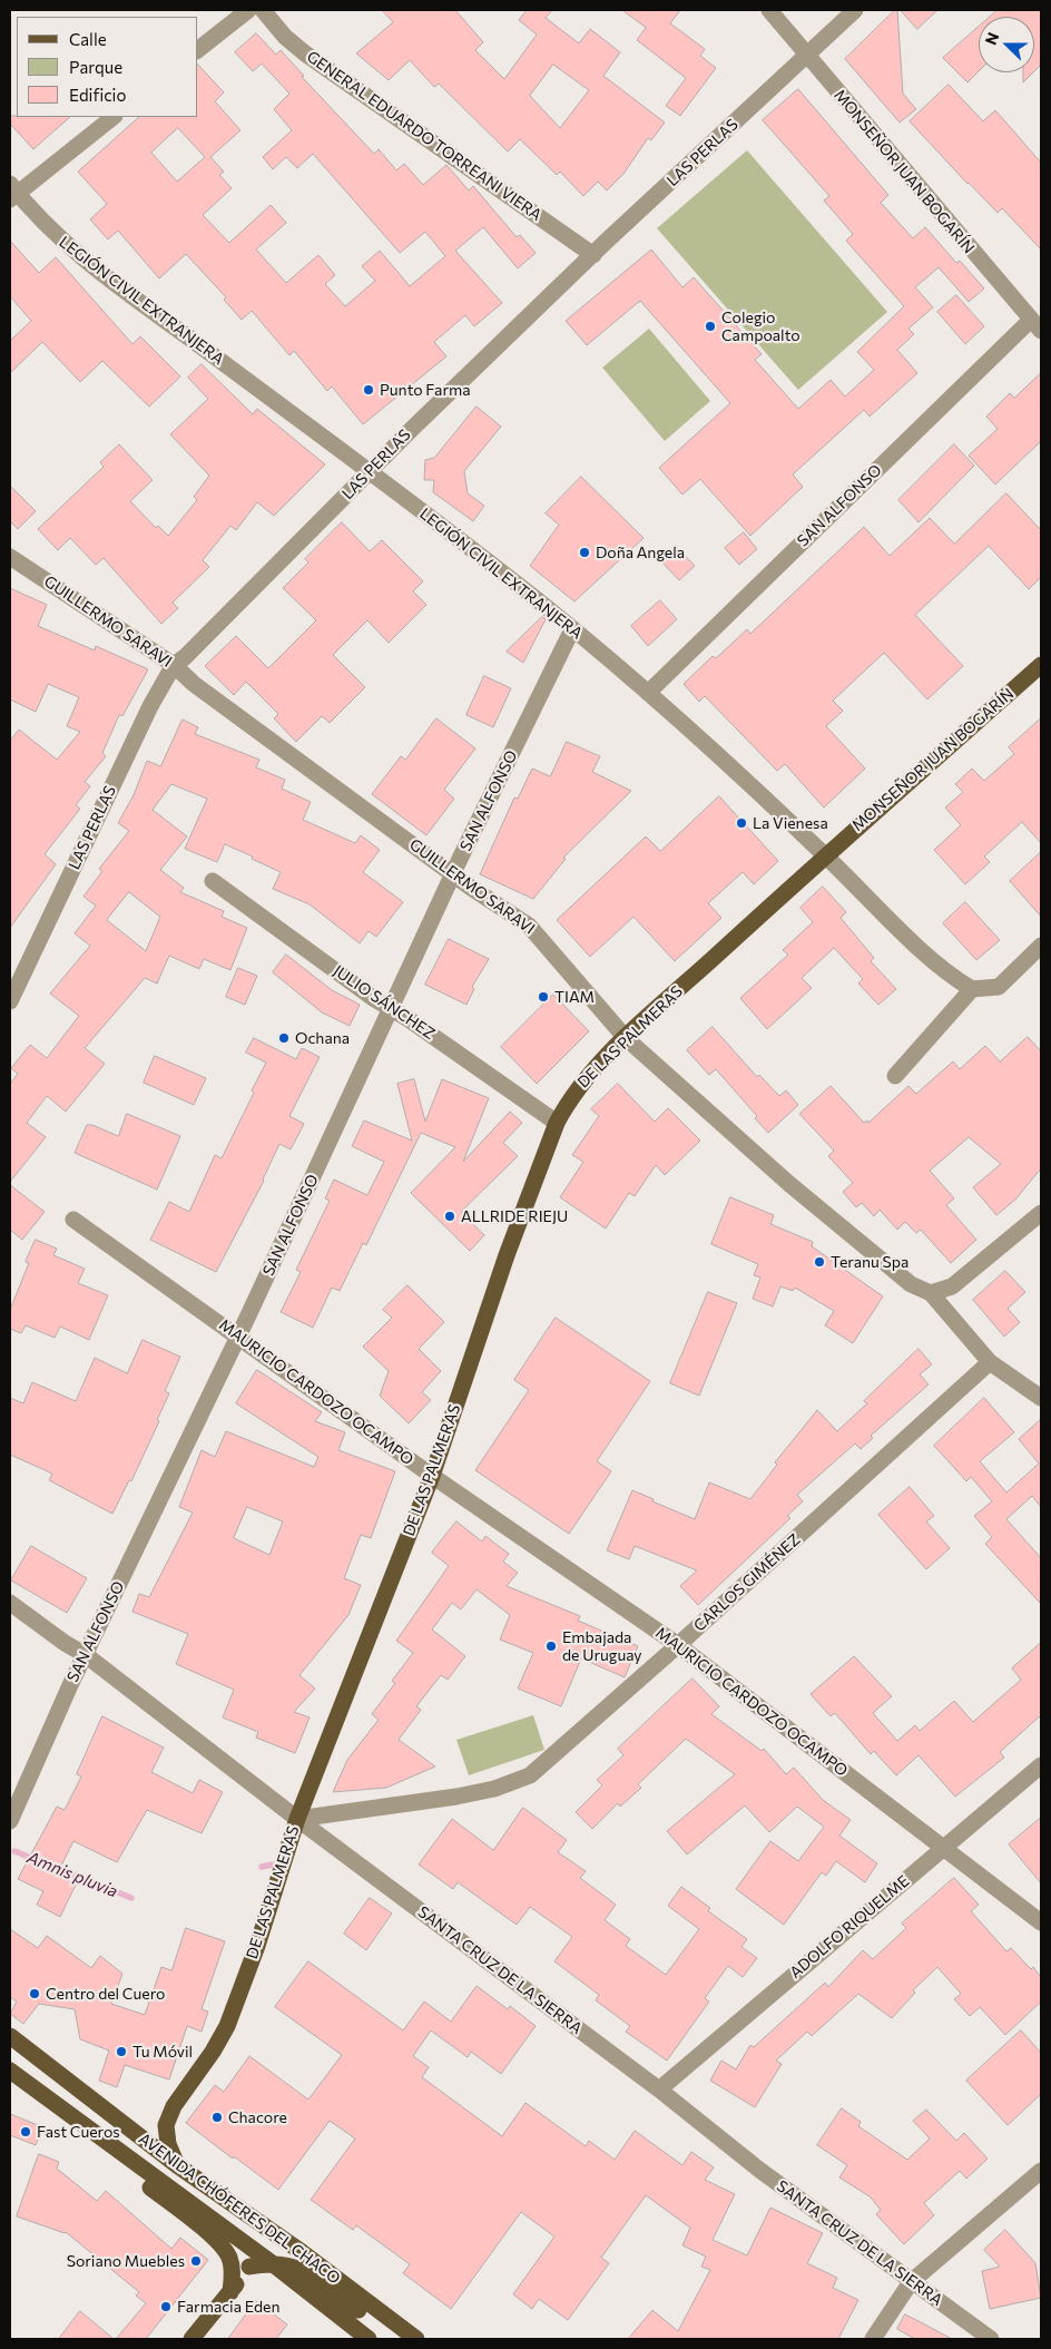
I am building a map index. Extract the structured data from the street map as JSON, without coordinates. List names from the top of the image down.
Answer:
{
  "streets": {
    "main road": ["MONSEÑOR JUAN BOGARÍN", "DE LAS PALMERAS", "AVENIDA CHÓFERES DEL CHACO"],
    "street": [
      "GENERAL EDUARDO TORREANI VIERA",
      "LAS PERLAS",
      "LEGIÓN CIVIL EXTRANJERA",
      "SAN ALFONSO",
      "GUILLERMO SARAVI",
      "JULIO SÁNCHEZ",
      "MAURICIO CARDOZO OCAMPO",
      "CARLOS GIMÉNEZ",
      "ADOLFO RIQUELME",
      "SANTA CRUZ DE LA SIERRA"
    ]
  },
  "crossings": [
    ["GENERAL EDUARDO TORREANI VIERA", "LAS PERLAS"],
    ["LAS PERLAS", "MONSEÑOR JUAN BOGARÍN"],
    ["LAS PERLAS", "LEGIÓN CIVIL EXTRANJERA"],
    ["LAS PERLAS", "GUILLERMO SARAVI"],
    ["MONSEÑOR JUAN BOGARÍN", "LEGIÓN CIVIL EXTRANJERA"],
    ["MONSEÑOR JUAN BOGARÍN", "SAN ALFONSO"],
    ["MONSEÑOR JUAN BOGARÍN", "DE LAS PALMERAS"],
    ["LEGIÓN CIVIL EXTRANJERA", "SAN ALFONSO"],
    ["LEGIÓN CIVIL EXTRANJERA", "DE LAS PALMERAS"],
    ["SAN ALFONSO", "GUILLERMO SARAVI"],
    ["SAN ALFONSO", "JULIO SÁNCHEZ"],
    ["SAN ALFONSO", "MAURICIO CARDOZO OCAMPO"],
    ["SAN ALFONSO", "SANTA CRUZ DE LA SIERRA"],
    ["GUILLERMO SARAVI", "DE LAS PALMERAS"],
    ["GUILLERMO SARAVI", "CARLOS GIMÉNEZ"],
    ["JULIO SÁNCHEZ", "DE LAS PALMERAS"],
    ["DE LAS PALMERAS", "MAURICIO CARDOZO OCAMPO"],
    ["DE LAS PALMERAS", "CARLOS GIMÉNEZ"],
    ["DE LAS PALMERAS", "SANTA CRUZ DE LA SIERRA"],
    ["DE LAS PALMERAS", "AVENIDA CHÓFERES DEL CHACO"],
    ["MAURICIO CARDOZO OCAMPO", "CARLOS GIMÉNEZ"],
    ["MAURICIO CARDOZO OCAMPO", "ADOLFO RIQUELME"],
    ["CARLOS GIMÉNEZ", "SANTA CRUZ DE LA SIERRA"],
    ["ADOLFO RIQUELME", "SANTA CRUZ DE LA SIERRA"]
  ],
  "water": ["Amnis pluvia"],
  "places": [
    "Colegio Campoalto",
    "Punto Farma",
    "Doña Angela",
    "La Vienesa",
    "TIAM",
    "Ochana",
    "ALLRIDE RIEJU",
    "Teranu Spa",
    "Embajada de Uruguay",
    "Centro del Cuero",
    "Tu Móvil",
    "Chacore",
    "Fast Cueros",
    "Soriano Muebles",
    "Farmacia Eden"
  ],
  "legend": ["Calle", "Parque", "Edificio"],
  "north": "left"
}
